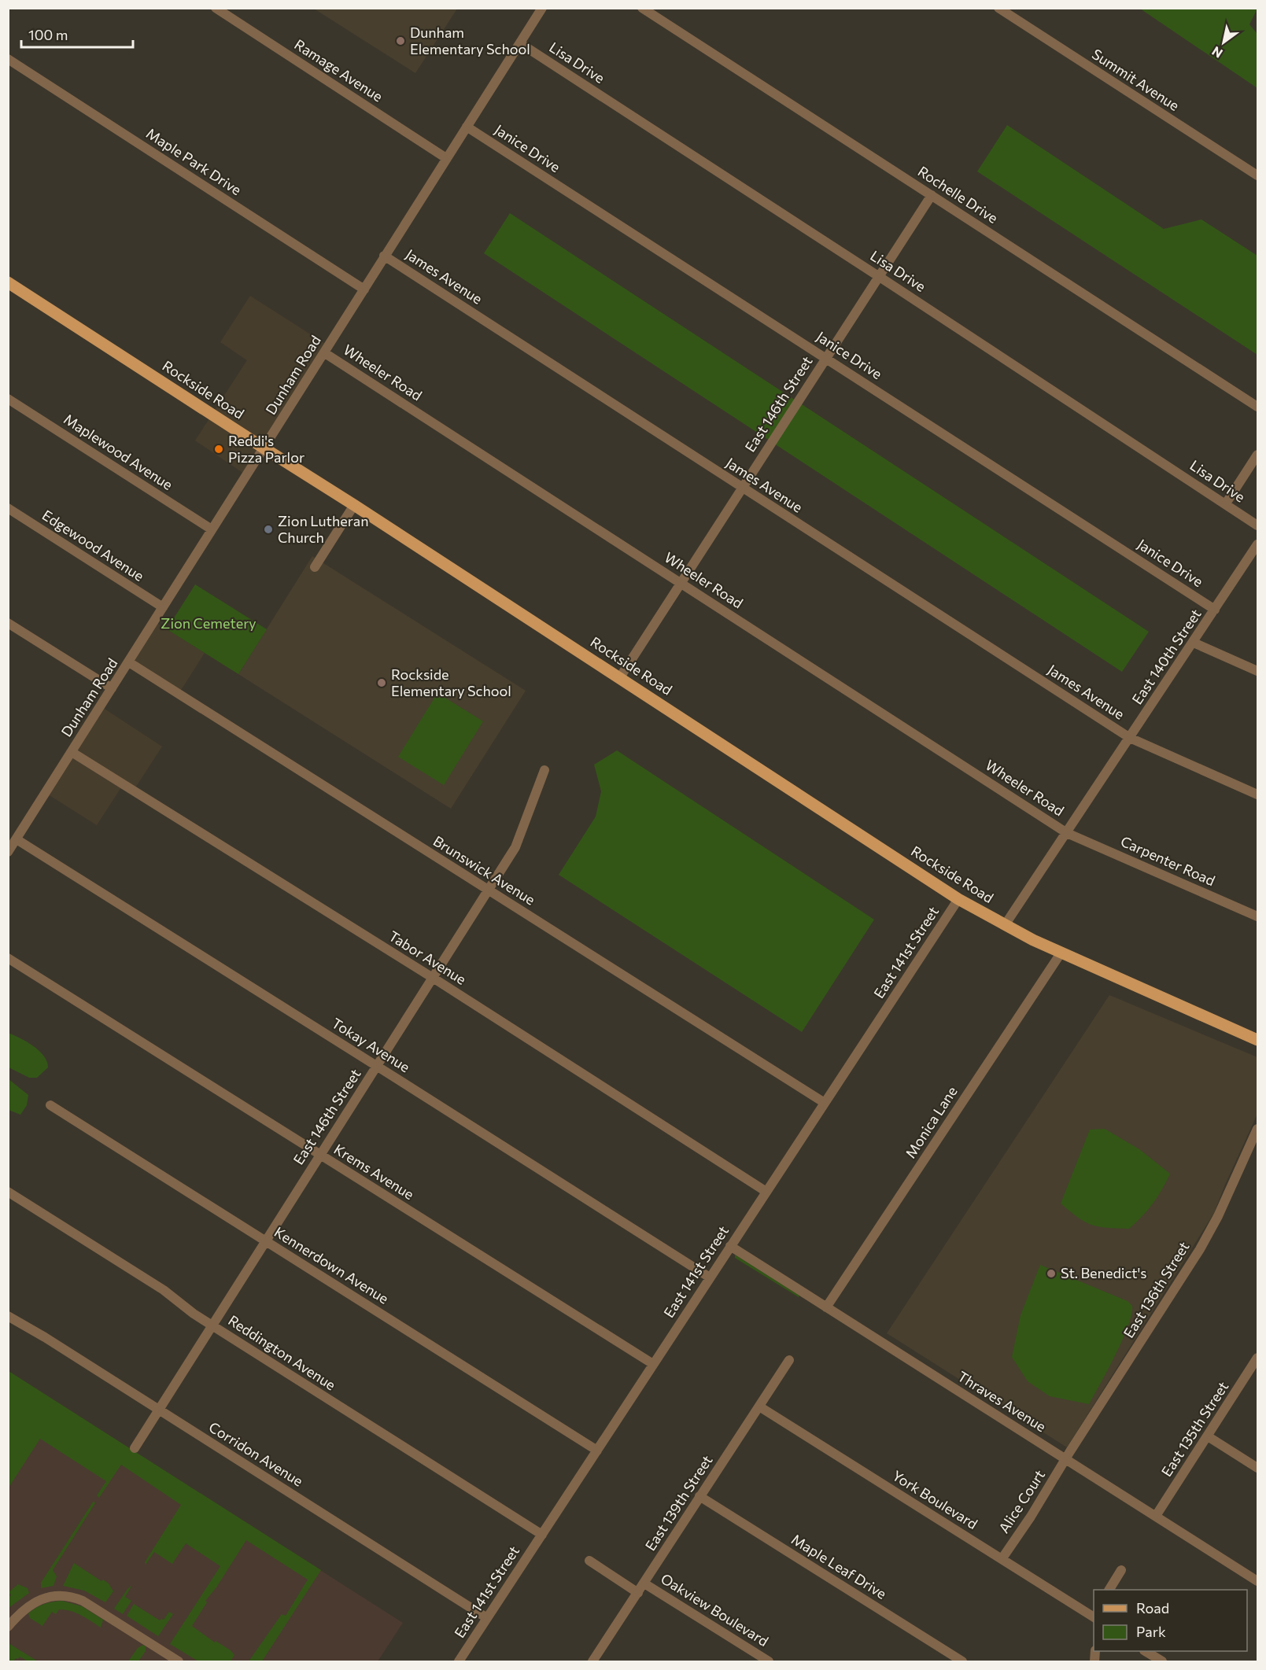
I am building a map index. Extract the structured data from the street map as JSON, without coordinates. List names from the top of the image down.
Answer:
{
  "streets": {
    "main road": ["Rockside Road"],
    "street": [
      "Lisa Drive",
      "Ramage Avenue",
      "Summit Avenue",
      "Janice Drive",
      "Maple Park Drive",
      "Rochelle Drive",
      "James Avenue",
      "Wheeler Road",
      "Dunham Road",
      "East 146th Street",
      "Maplewood Avenue",
      "Edgewood Avenue",
      "East 140th Street",
      "Carpenter Road",
      "Brunswick Avenue",
      "East 141st Street",
      "Tabor Avenue",
      "Tokay Avenue",
      "Monica Lane",
      "Krems Avenue",
      "Kennerdown Avenue",
      "East 136th Street",
      "Reddington Avenue",
      "Thraves Avenue",
      "East 135th Street",
      "Corridon Avenue",
      "York Boulevard",
      "Alice Court",
      "East 139th Street",
      "Maple Leaf Drive",
      "Oakview Boulevard"
    ]
  },
  "crossings": [
    ["Lisa Drive", "Dunham Road"],
    ["Lisa Drive", "East 146th Street"],
    ["Ramage Avenue", "Dunham Road"],
    ["Janice Drive", "Dunham Road"],
    ["Janice Drive", "East 146th Street"],
    ["Janice Drive", "East 140th Street"],
    ["Maple Park Drive", "Dunham Road"],
    ["Rochelle Drive", "East 146th Street"],
    ["James Avenue", "Dunham Road"],
    ["James Avenue", "East 146th Street"],
    ["James Avenue", "East 140th Street"],
    ["Wheeler Road", "Dunham Road"],
    ["Wheeler Road", "East 146th Street"],
    ["Wheeler Road", "East 140th Street"],
    ["Wheeler Road", "Carpenter Road"],
    ["Dunham Road", "Rockside Road"],
    ["Dunham Road", "Maplewood Avenue"],
    ["Dunham Road", "Edgewood Avenue"],
    ["Dunham Road", "Brunswick Avenue"],
    ["Dunham Road", "Tabor Avenue"],
    ["Dunham Road", "Tokay Avenue"],
    ["Rockside Road", "East 146th Street"],
    ["Rockside Road", "East 140th Street"],
    ["Rockside Road", "East 141st Street"],
    ["Rockside Road", "Monica Lane"],
    ["East 146th Street", "Brunswick Avenue"],
    ["East 146th Street", "Tabor Avenue"],
    ["East 146th Street", "Tokay Avenue"],
    ["East 146th Street", "Krems Avenue"],
    ["East 146th Street", "Kennerdown Avenue"],
    ["East 146th Street", "Reddington Avenue"],
    ["East 146th Street", "Corridon Avenue"],
    ["East 140th Street", "Carpenter Road"],
    ["Brunswick Avenue", "East 141st Street"],
    ["East 141st Street", "Tabor Avenue"],
    ["East 141st Street", "Tokay Avenue"],
    ["East 141st Street", "Krems Avenue"],
    ["East 141st Street", "Kennerdown Avenue"],
    ["East 141st Street", "Reddington Avenue"],
    ["East 141st Street", "Thraves Avenue"],
    ["East 141st Street", "Corridon Avenue"],
    ["Monica Lane", "Thraves Avenue"],
    ["East 136th Street", "Thraves Avenue"],
    ["East 136th Street", "Alice Court"],
    ["Thraves Avenue", "East 135th Street"],
    ["Thraves Avenue", "Alice Court"],
    ["York Boulevard", "Alice Court"],
    ["York Boulevard", "East 139th Street"],
    ["East 139th Street", "Maple Leaf Drive"],
    ["East 139th Street", "Oakview Boulevard"]
  ],
  "parks": ["Zion Cemetery"],
  "places": [
    "Dunham Elementary School",
    "Reddi's Pizza Parlor",
    "Zion Lutheran Church",
    "Rockside Elementary School",
    "St. Benedict's"
  ],
  "legend": ["Road", "Park"],
  "scale_bar": "100 m",
  "north": "bottom left"
}
